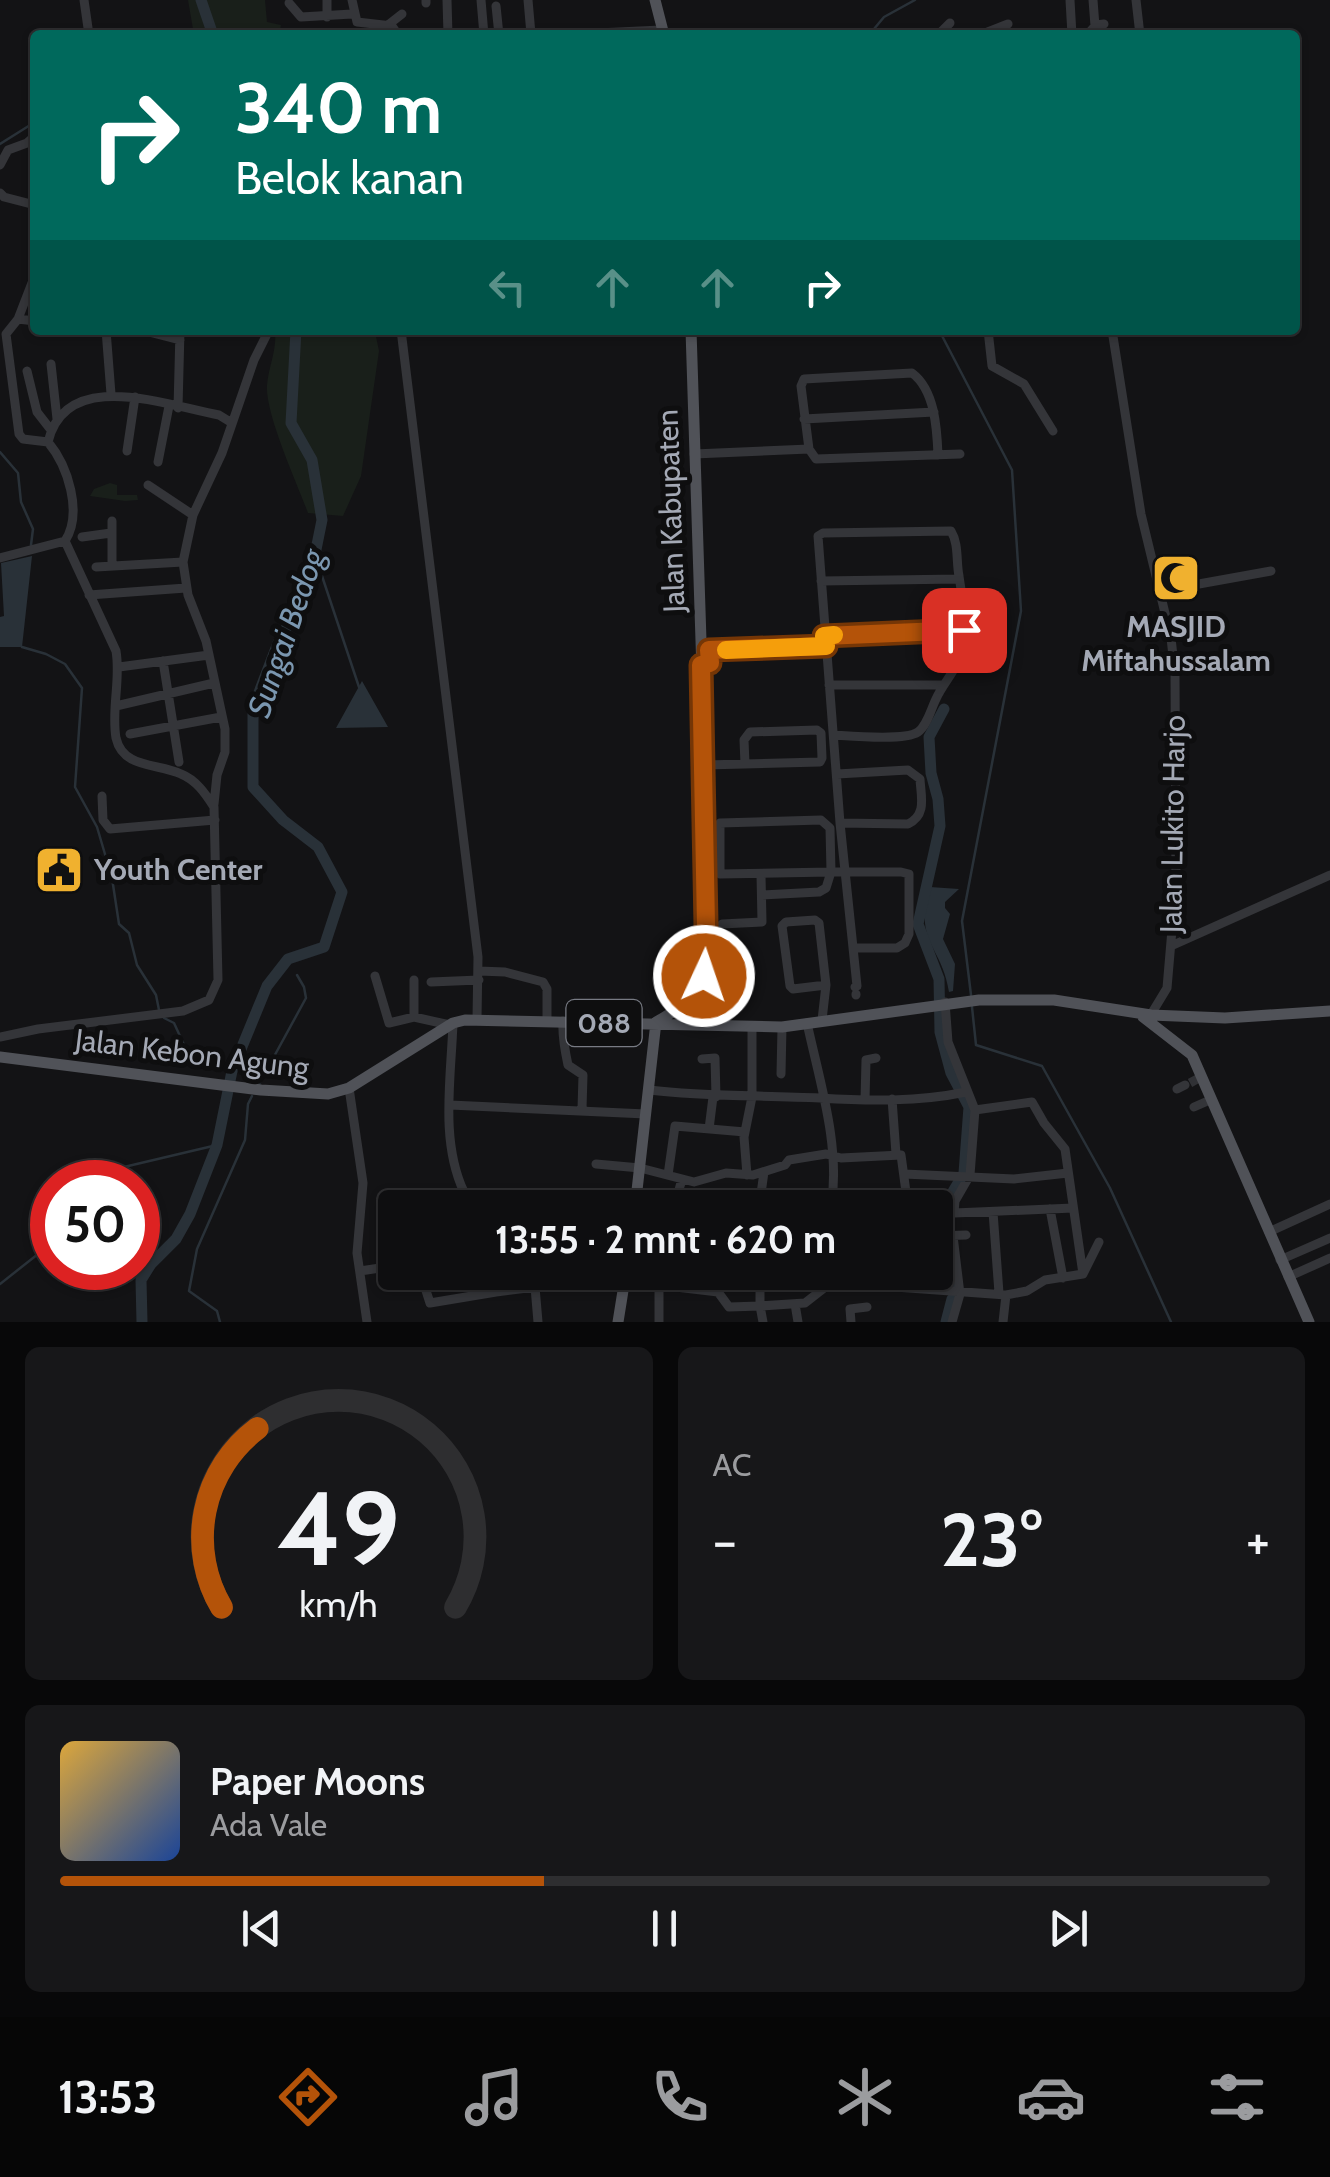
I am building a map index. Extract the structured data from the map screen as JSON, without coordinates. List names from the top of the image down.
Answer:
{
  "streets": {
    "main road": ["Jalan Kabupaten", "088", "Jalan Kebon Agung"],
    "street": ["Jalan Lukito Harjo"]
  },
  "crossings": [
    ["Jalan Kabupaten", "Jalan Kebon Agung"],
    ["Jalan Lukito Harjo", "Jalan Kebon Agung"]
  ],
  "water": ["Sungai Bedog"],
  "places": {
    "mosque": ["MASJID Miftahussalam"],
    "public building": ["Youth Center"]
  },
  "page": {
    "turn": ["340 m", "Belok kanan"],
    "limit": "50",
    "trip": "13:55 · 2 mnt · 620 m",
    "tile": "AC",
    "heat": ["−", "23°", "+"],
    "song": ["Paper Moons", "Ada Vale"],
    "tabs": "13:53",
    "gauge": ["49", "km/h"]
  }
}
